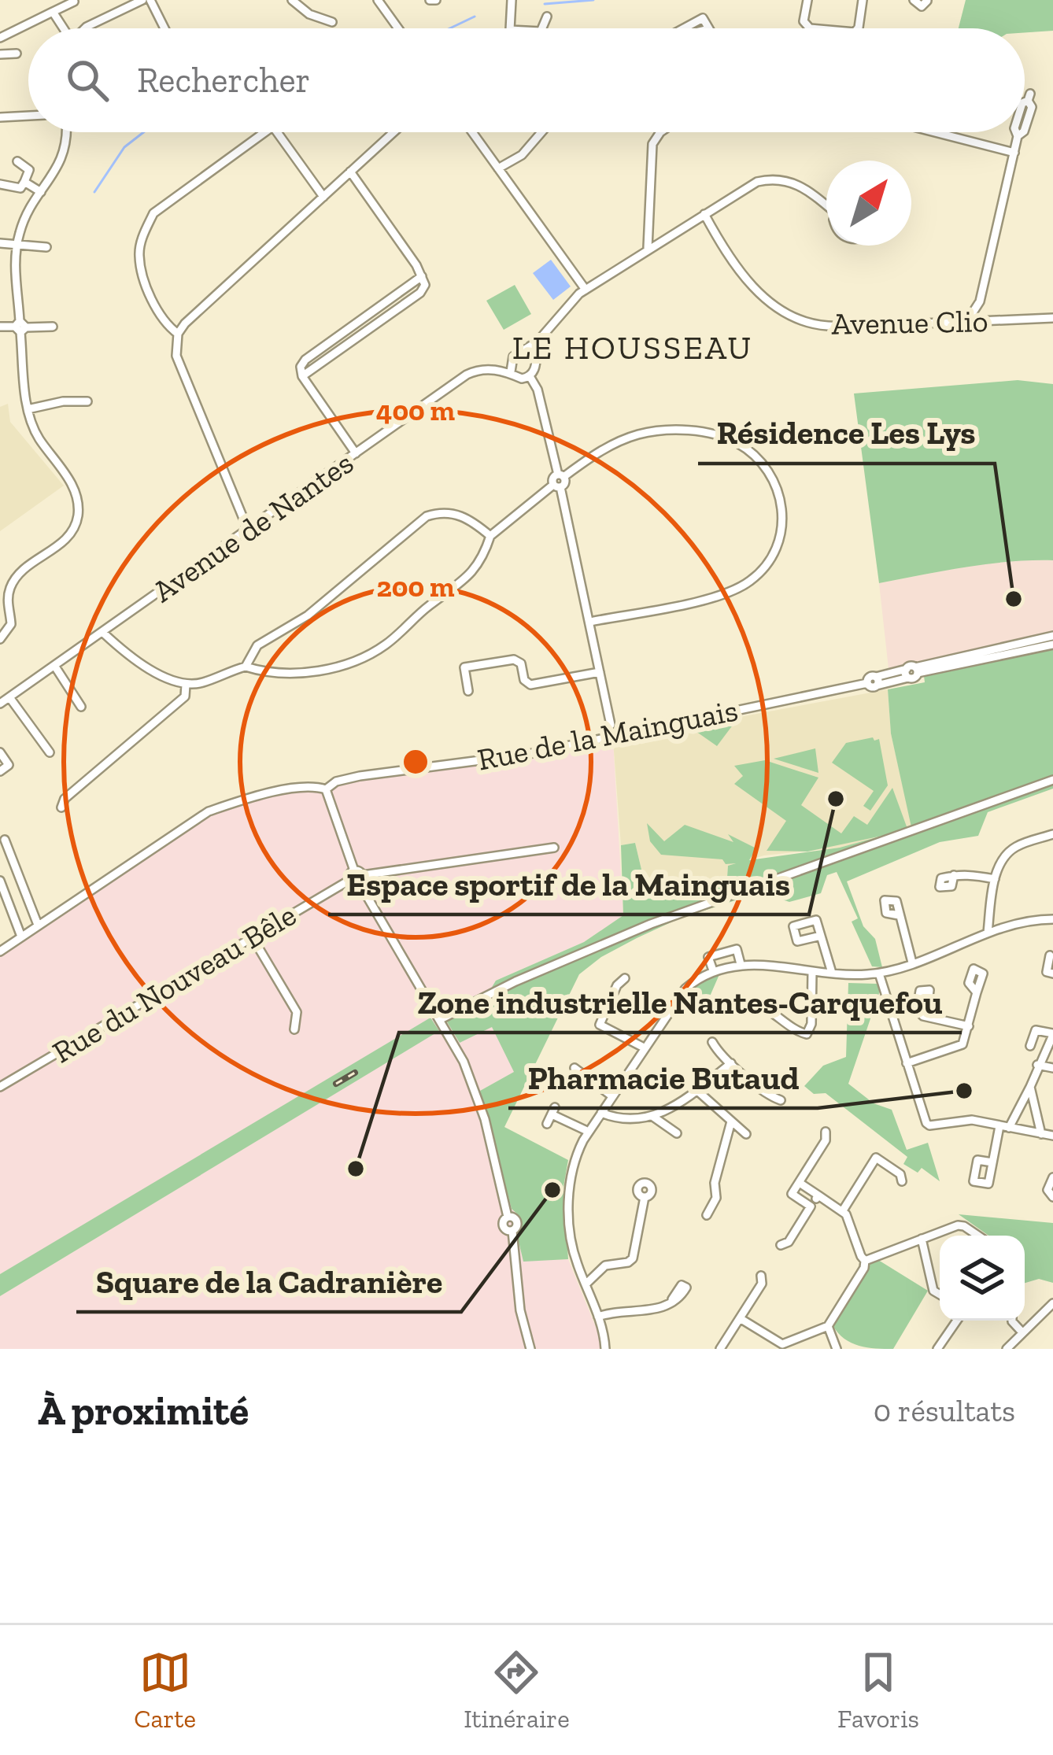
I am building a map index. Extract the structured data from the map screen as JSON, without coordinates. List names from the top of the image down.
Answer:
{
  "streets": {
    "street": [
      "Avenue Clio",
      "Avenue de Nantes",
      "Rue de la Mainguais",
      "Rue du Nouveau Bêle"
    ]
  },
  "districts": ["LE HOUSSEAU"],
  "places": [
    "Résidence Les Lys",
    "Espace sportif de la Mainguais",
    "Pharmacie Butaud",
    "Zone industrielle Nantes-Carquefou",
    "Square de la Cadranière"
  ],
  "north": "top right",
  "page": {
    "search": "Rechercher",
    "heading": ["À proximité", "0 résultats"],
    "nav": ["Carte", "Itinéraire", "Favoris"]
  },
  "rings": ["400 m", "200 m"]
}
